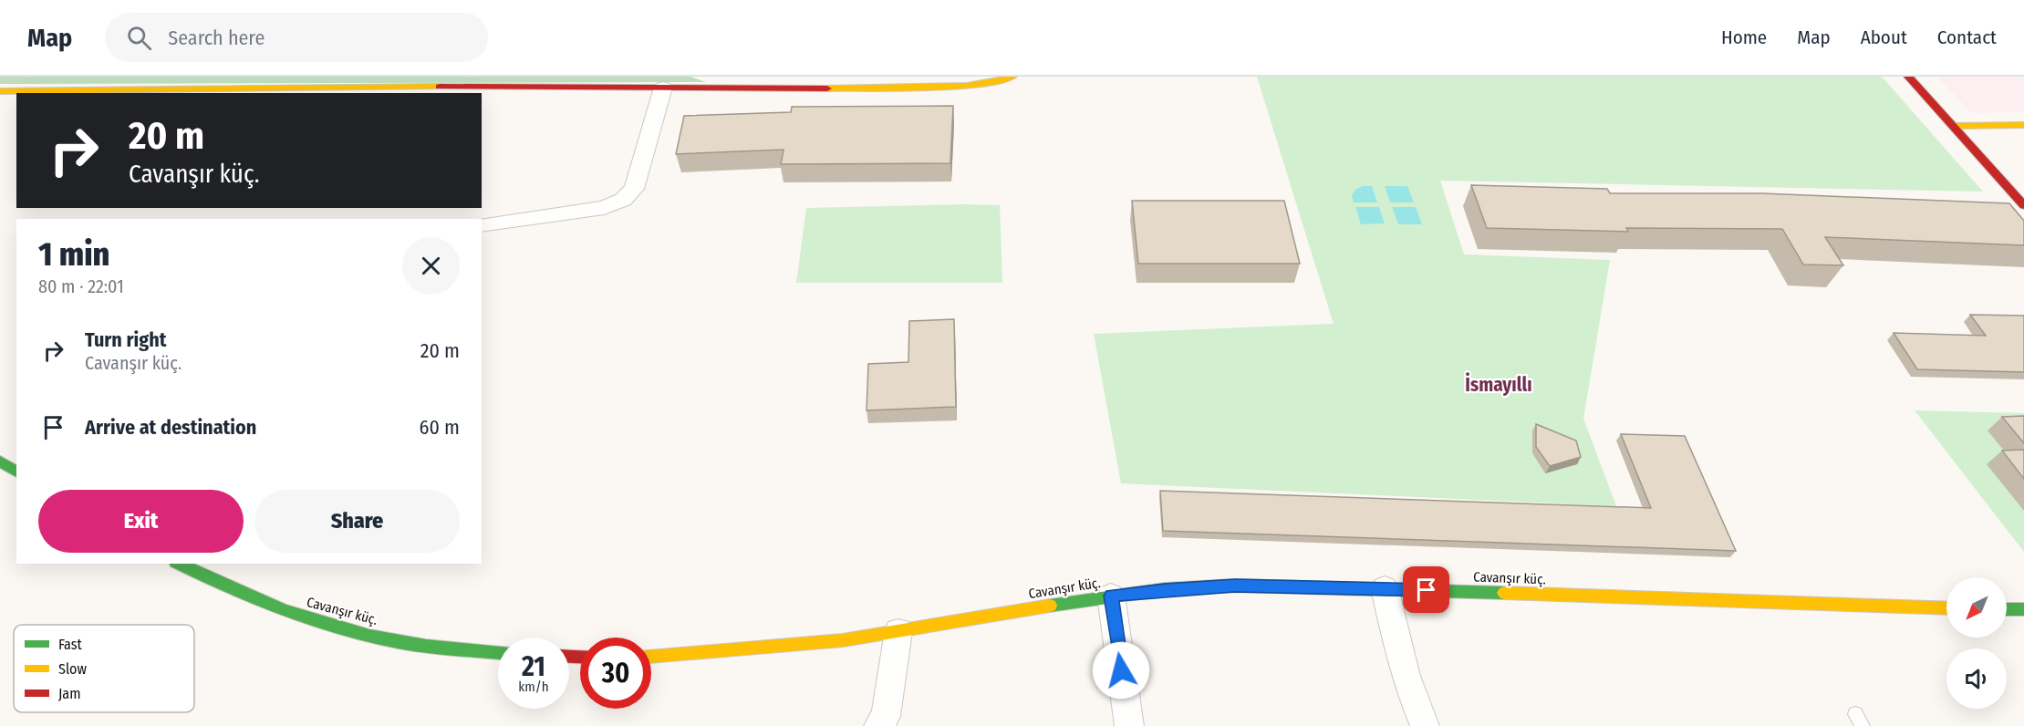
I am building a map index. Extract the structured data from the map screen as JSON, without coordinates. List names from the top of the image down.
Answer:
{
  "streets": {
    "main road": ["Cavanşır küç."]
  },
  "districts": ["İsmayıllı"],
  "legend": ["Fast", "Slow", "Jam"],
  "north": "bottom left",
  "page": {
    "header": "Map",
    "search": "Search here",
    "nav": [
      "Home",
      "Map",
      "About",
      "Contact"
    ],
    "turn": ["20 m", "Cavanşır küç."],
    "heading": ["1 min", "80 m · 22:01"],
    "list": [
      {
        "name": "Turn right",
        "note": "Cavanşır küç.",
        "value": "20 m"
      },
      {
        "name": "Arrive at destination",
        "value": "60 m"
      }
    ],
    "buttons": ["Exit", "Share"],
    "speed": "21 km/h",
    "limit": "30"
  }
}
